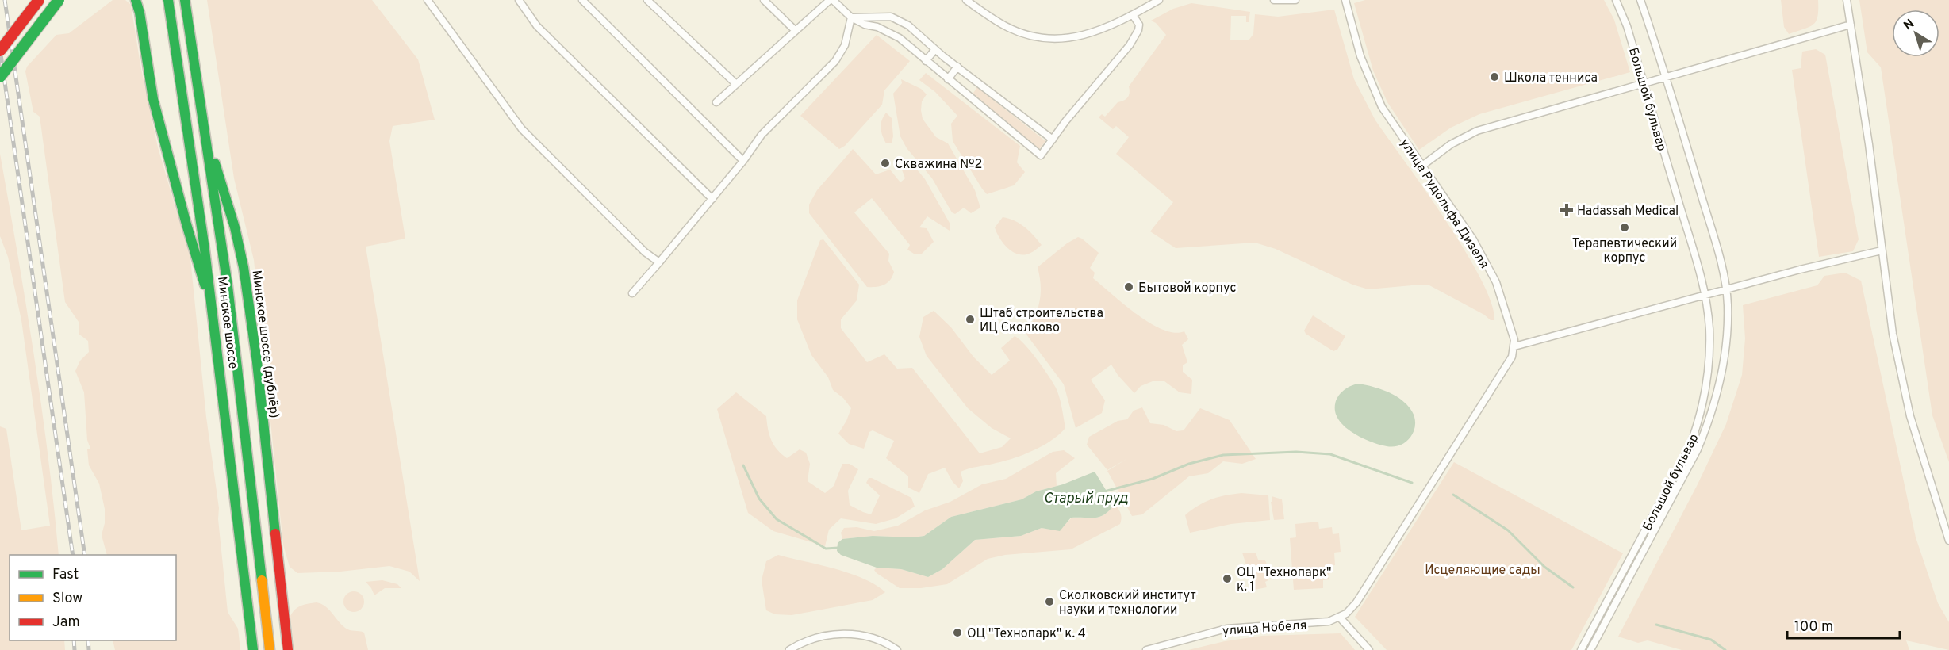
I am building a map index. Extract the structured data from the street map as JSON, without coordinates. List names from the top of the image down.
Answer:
{
  "streets": {
    "main road": ["Минское шоссе", "Минское шоссе (дублёр)"],
    "street": ["Большой бульвар", "улица Рудольфа Дизеля", "улица Нобеля"]
  },
  "crossings": [
    ["Минское шоссе", "Минское шоссе (дублёр)"]
  ],
  "water": ["Старый пруд"],
  "parks": ["Исцеляющие сады"],
  "places": {
    "other": [
      "Школа тенниса",
      "Скважина №2",
      "Терапевтический корпус",
      "Бытовой корпус",
      "Штаб строительства ИЦ Сколково",
      "ОЦ \"Технопарк\" к. 1",
      "Сколковский институт науки и технологии",
      "ОЦ \"Технопарк\" к. 4"
    ],
    "health": ["Hadassah Medical"]
  },
  "legend": ["Fast", "Slow", "Jam"],
  "scale_bar": "100 m",
  "north": "top left"
}
